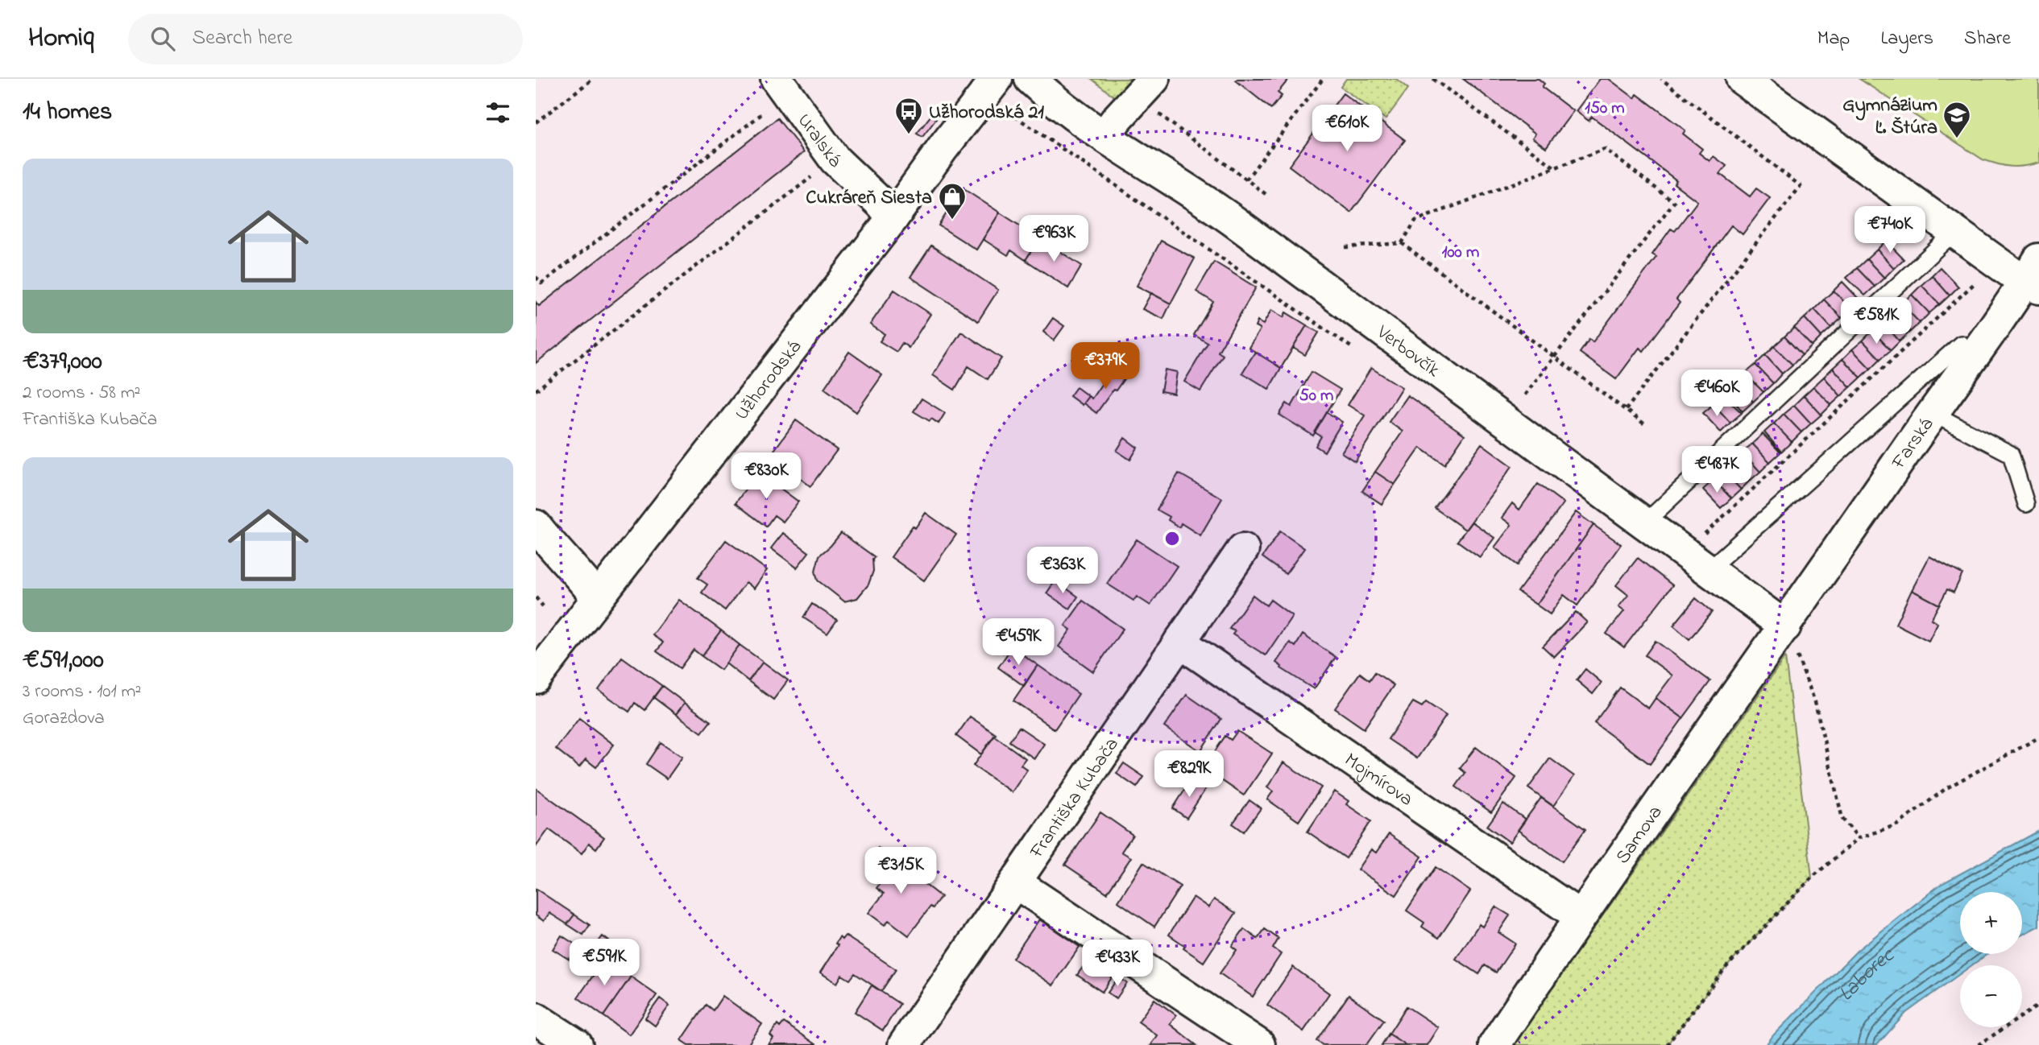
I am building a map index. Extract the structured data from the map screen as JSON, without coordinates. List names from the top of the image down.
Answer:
{
  "streets": {
    "street": [
      "Uralská",
      "Verbovčík",
      "Užhorodská",
      "Farská",
      "Mojmírova",
      "Františka Kubača",
      "Samova"
    ]
  },
  "crossings": [
    ["Uralská", "Užhorodská"],
    ["Verbovčík", "Farská"],
    ["Verbovčík", "Samova"],
    ["Farská", "Samova"],
    ["Mojmírova", "Františka Kubača"],
    ["Mojmírova", "Samova"]
  ],
  "water": ["Laborec"],
  "places": {
    "bus stop": ["Užhorodská 21"],
    "school or university": ["Gymnázium Ľ. Štúra"],
    "shop": ["Cukráreň Siesta"]
  },
  "page": {
    "header": "Homiq",
    "search": "Search here",
    "nav": ["Map", "Layers", "Share"],
    "heading": "14 homes",
    "price": [
      "€610K",
      "€740K",
      "€963K",
      "€581K",
      "€379K",
      "€460K",
      "€487K",
      "€830K",
      "€363K",
      "€459K",
      "€829K",
      "€315K",
      "€591K",
      "€433K"
    ],
    "list": [
      {
        "name": "€379,000",
        "note": "2 rooms · 58 m² · Františka Kubača"
      },
      {
        "name": "€591,000",
        "note": "3 rooms · 101 m² · Gorazdova"
      }
    ],
    "map_buttons": ["+", "−"]
  },
  "rings": ["150 m", "100 m", "50 m"]
}
